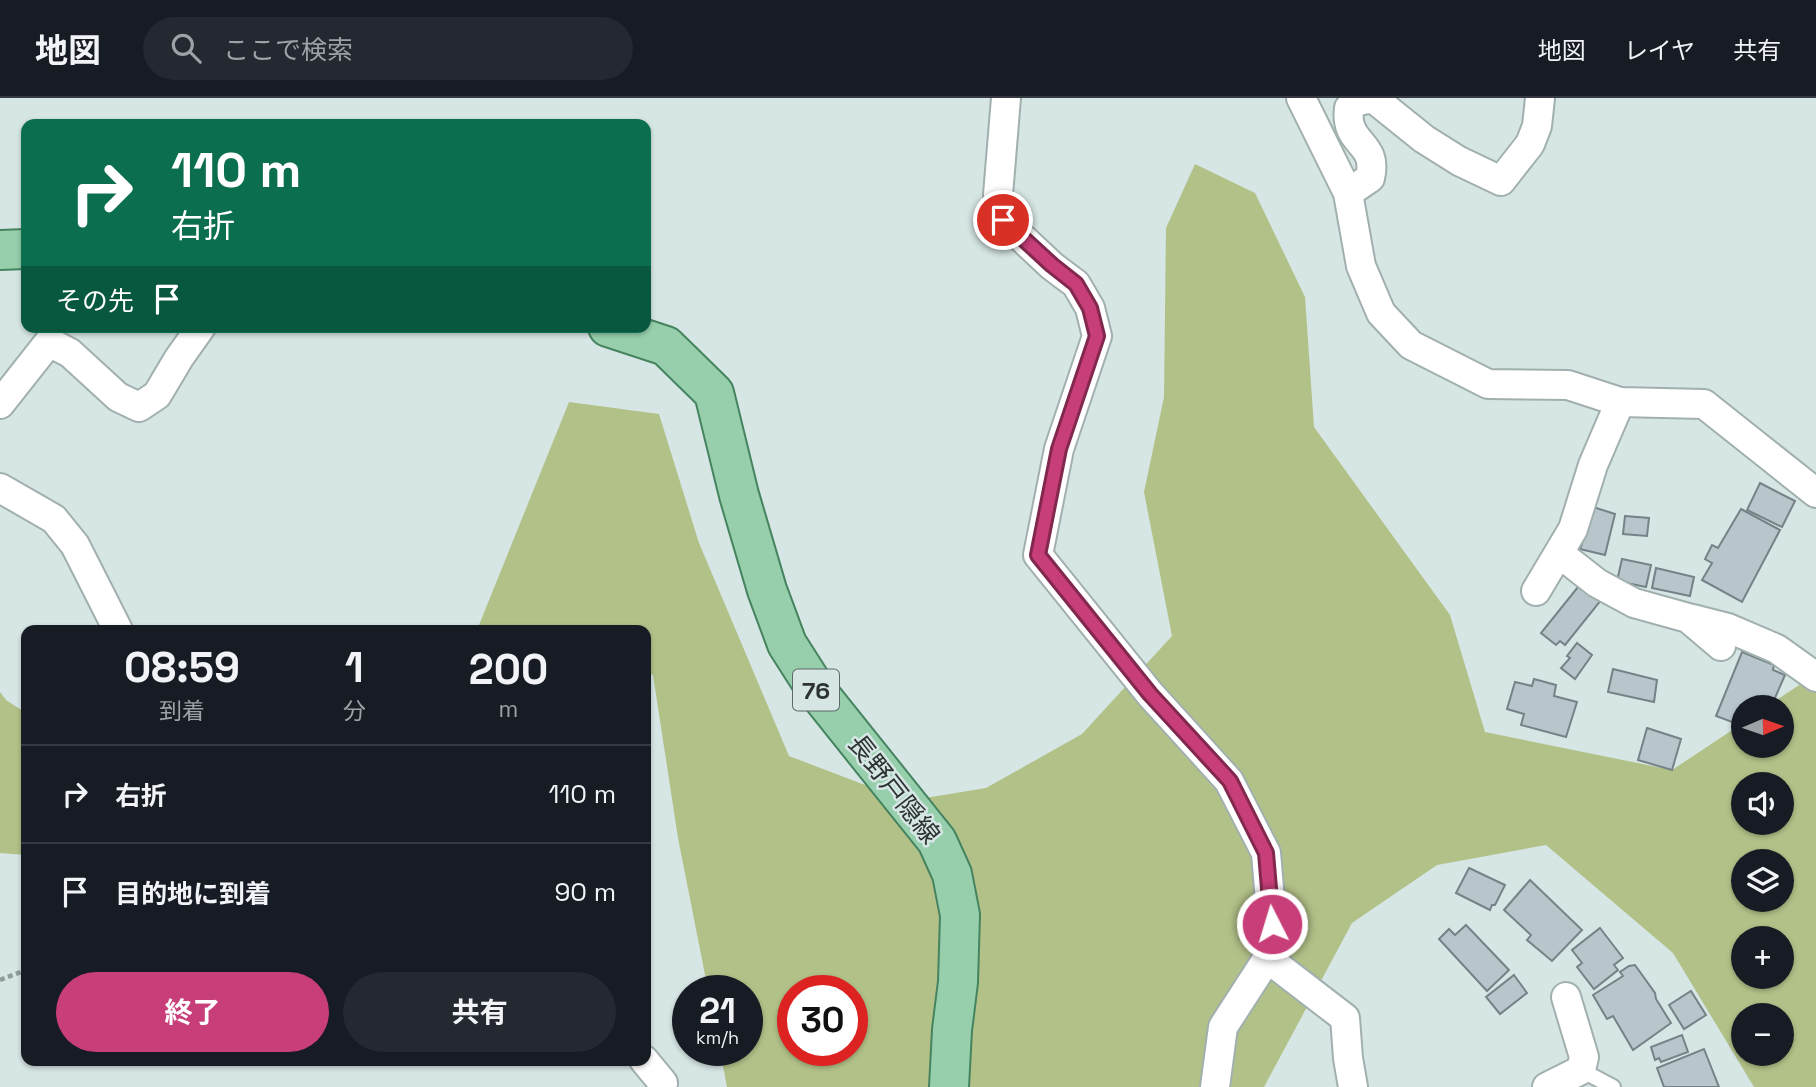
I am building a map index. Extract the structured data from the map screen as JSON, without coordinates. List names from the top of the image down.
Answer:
{
  "streets": {
    "main road": ["76", "長野戸隠線"]
  },
  "north": "right",
  "page": {
    "header": "地図",
    "search": "ここで検索",
    "nav": ["地図", "レイヤ", "共有"],
    "turn": ["110 m", "右折"],
    "then": "その先",
    "eta": [
      "08:59",
      "到着",
      "1",
      "分",
      "200",
      "m"
    ],
    "map_buttons": ["+", "−"],
    "list": [
      {
        "name": "右折",
        "value": "110 m"
      },
      {
        "name": "目的地に到着",
        "value": "90 m"
      }
    ],
    "buttons": ["終了", "共有"],
    "speed": "21 km/h",
    "limit": "30"
  }
}
